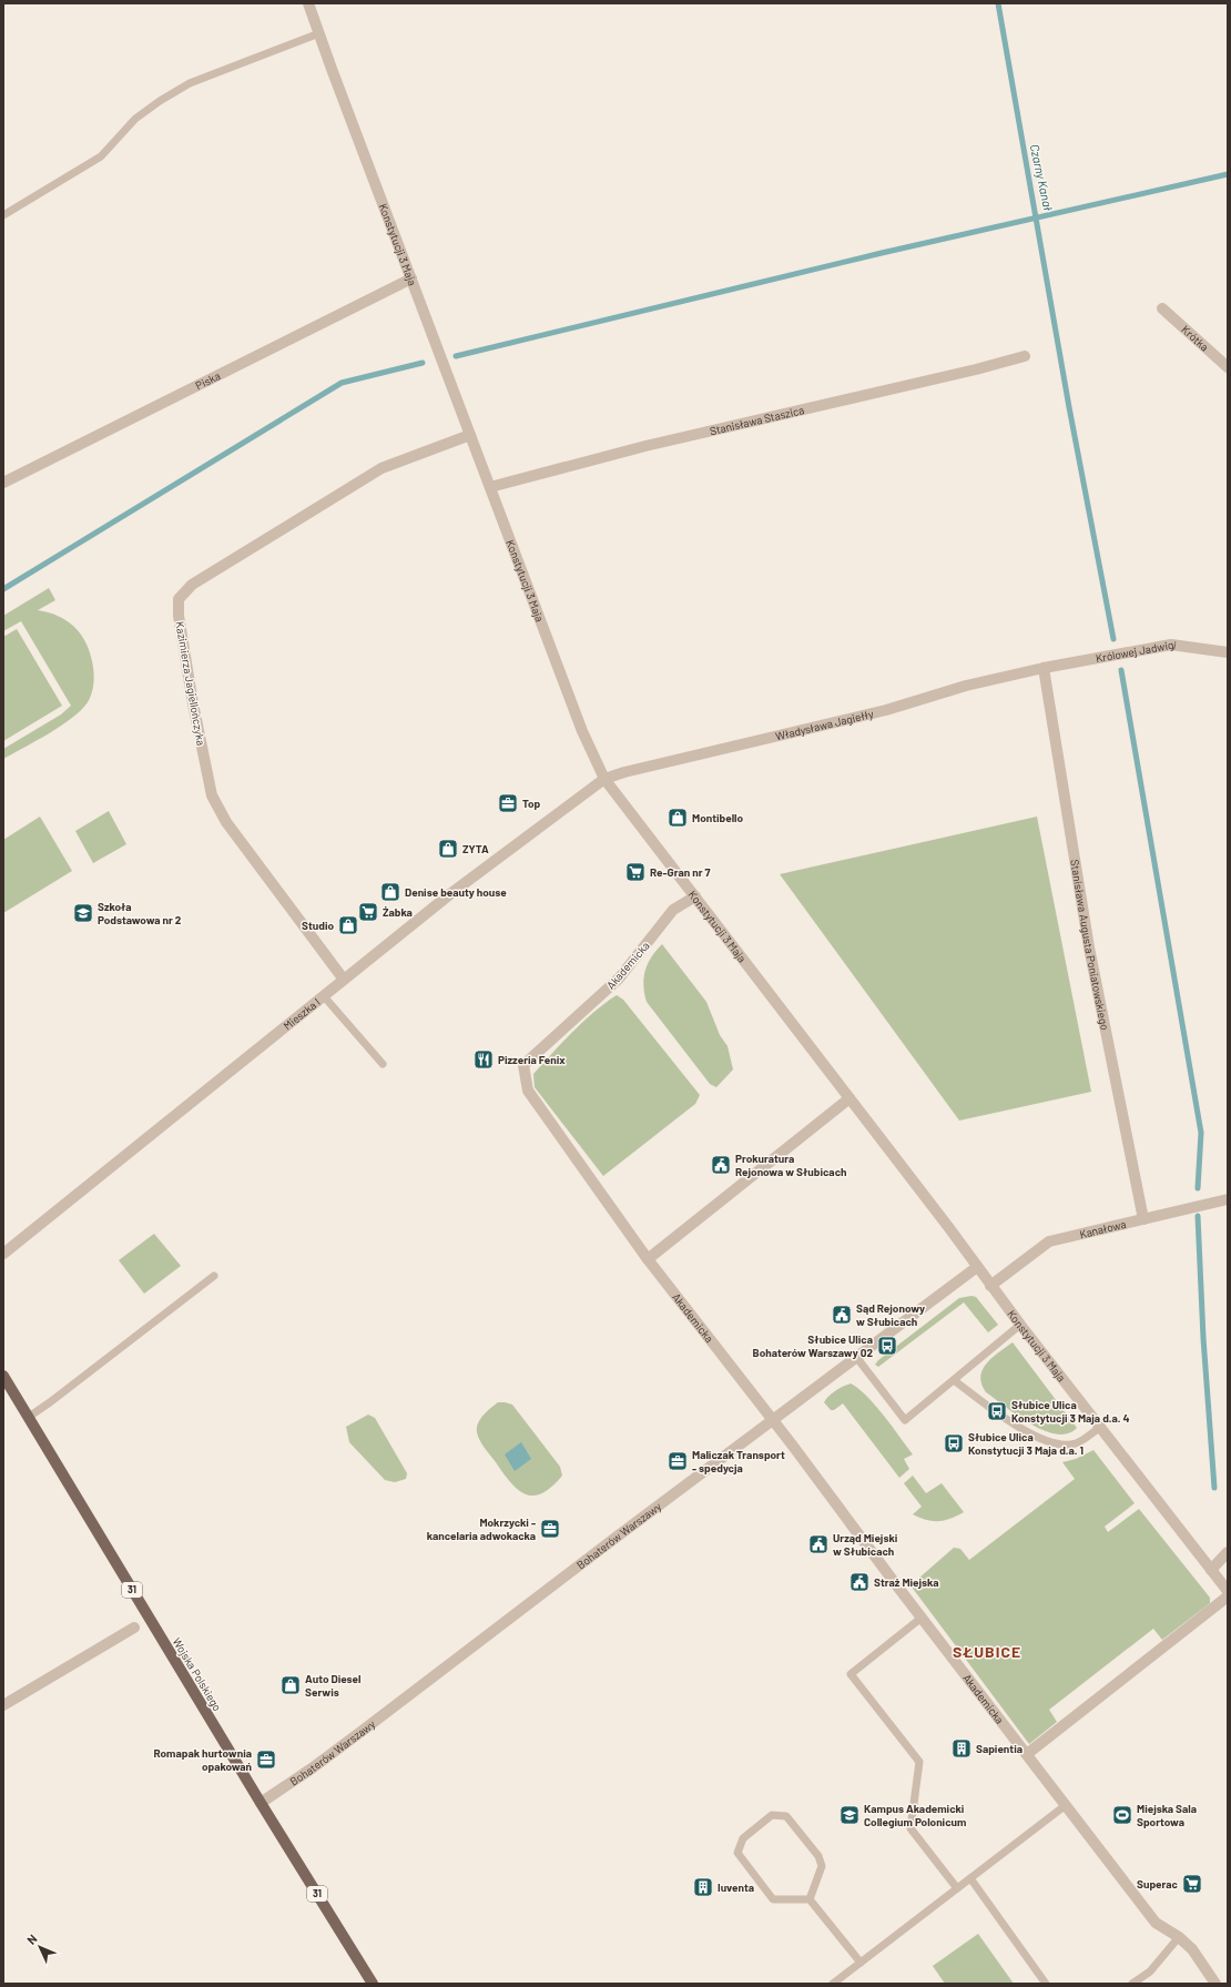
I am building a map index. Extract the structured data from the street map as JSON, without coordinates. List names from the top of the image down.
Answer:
{
  "streets": {
    "main road": ["31", "Wojska Polskiego"],
    "street": [
      "Konstytucji 3 Maja",
      "Krótka",
      "Piska",
      "Stanisława Staszica",
      "Królowej Jadwigi",
      "Kazimierza Jagiellończyka",
      "Władysława Jagiełły",
      "Stanisława Augusta Poniatowskiego",
      "Akademicka",
      "Mieszka I",
      "Kanałowa",
      "Bohaterów Warszawy"
    ]
  },
  "crossings": [
    ["Konstytucji 3 Maja", "Piska"],
    ["Konstytucji 3 Maja", "Stanisława Staszica"],
    ["Konstytucji 3 Maja", "Kazimierza Jagiellończyka"],
    ["Konstytucji 3 Maja", "Władysława Jagiełły"],
    ["Konstytucji 3 Maja", "Akademicka"],
    ["Konstytucji 3 Maja", "Mieszka I"],
    ["Konstytucji 3 Maja", "Kanałowa"],
    ["Konstytucji 3 Maja", "Bohaterów Warszawy"],
    ["Królowej Jadwigi", "Władysława Jagiełły"],
    ["Królowej Jadwigi", "Stanisława Augusta Poniatowskiego"],
    ["Kazimierza Jagiellończyka", "Mieszka I"],
    ["Władysława Jagiełły", "Stanisława Augusta Poniatowskiego"],
    ["Władysława Jagiełły", "Mieszka I"],
    ["Stanisława Augusta Poniatowskiego", "Kanałowa"],
    ["Akademicka", "Bohaterów Warszawy"],
    ["Bohaterów Warszawy", "Wojska Polskiego"]
  ],
  "districts": ["SŁUBICE"],
  "water": ["Czarny Kanał"],
  "places": {
    "office": [
      "Top",
      "Maliczak Transport - spedycja",
      "Mokrzycki - kancelaria adwokacka",
      "Romapak hurtownia opakowań"
    ],
    "shop": [
      "Montibello",
      "ZYTA",
      "Denise beauty house",
      "Studio",
      "Auto Diesel Serwis"
    ],
    "supermarket": ["Re-Gran nr 7", "Żabka", "Superac"],
    "school or university": ["Szkoła Podstawowa nr 2", "Kampus Akademicki Collegium Polonicum"],
    "restaurant": ["Pizzeria Fenix"],
    "public building": [
      "Prokuratura Rejonowa w Słubicach",
      "Sąd Rejonowy w Słubicach",
      "Urząd Miejski w Słubicach",
      "Straż Miejska"
    ],
    "bus stop": ["Słubice Ulica Bohaterów Warszawy 02", "Słubice Ulica Konstytucji 3 Maja d.a. 4", "Słubice Ulica Konstytucji 3 Maja d.a. 1"],
    "building": ["Sapientia", "Iuventa"],
    "sports": ["Miejska Sala Sportowa"]
  },
  "north": "top left"
}
